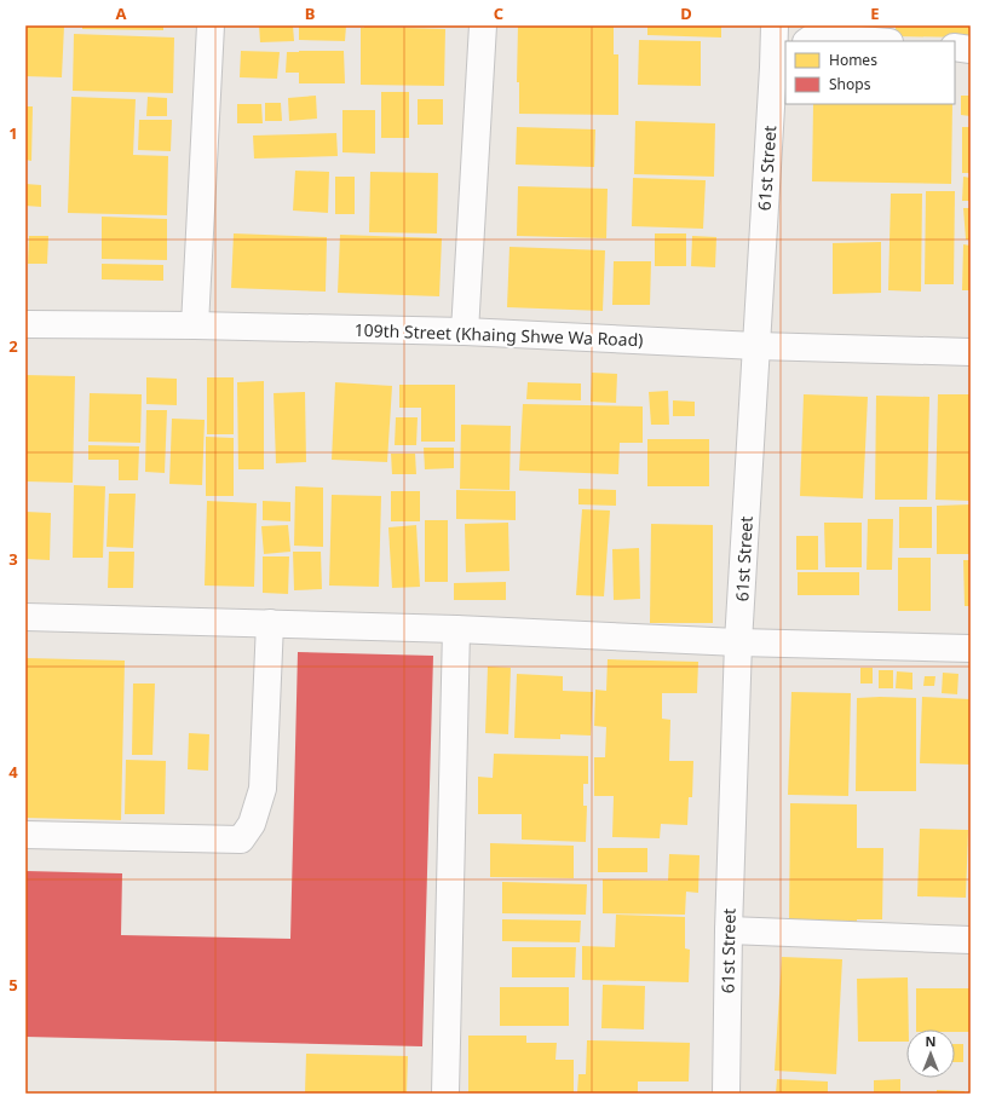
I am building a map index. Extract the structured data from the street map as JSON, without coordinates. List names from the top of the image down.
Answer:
{
  "streets": {
    "street": ["61st Street", "109th Street (Khaing Shwe Wa Road)"]
  },
  "crossings": [
    ["61st Street", "109th Street (Khaing Shwe Wa Road)"]
  ],
  "legend": ["Homes", "Shops"],
  "north": "top",
  "grid": {
    "columns": [
      "A",
      "B",
      "C",
      "D",
      "E"
    ],
    "rows": [
      "1",
      "2",
      "3",
      "4",
      "5"
    ]
  }
}
